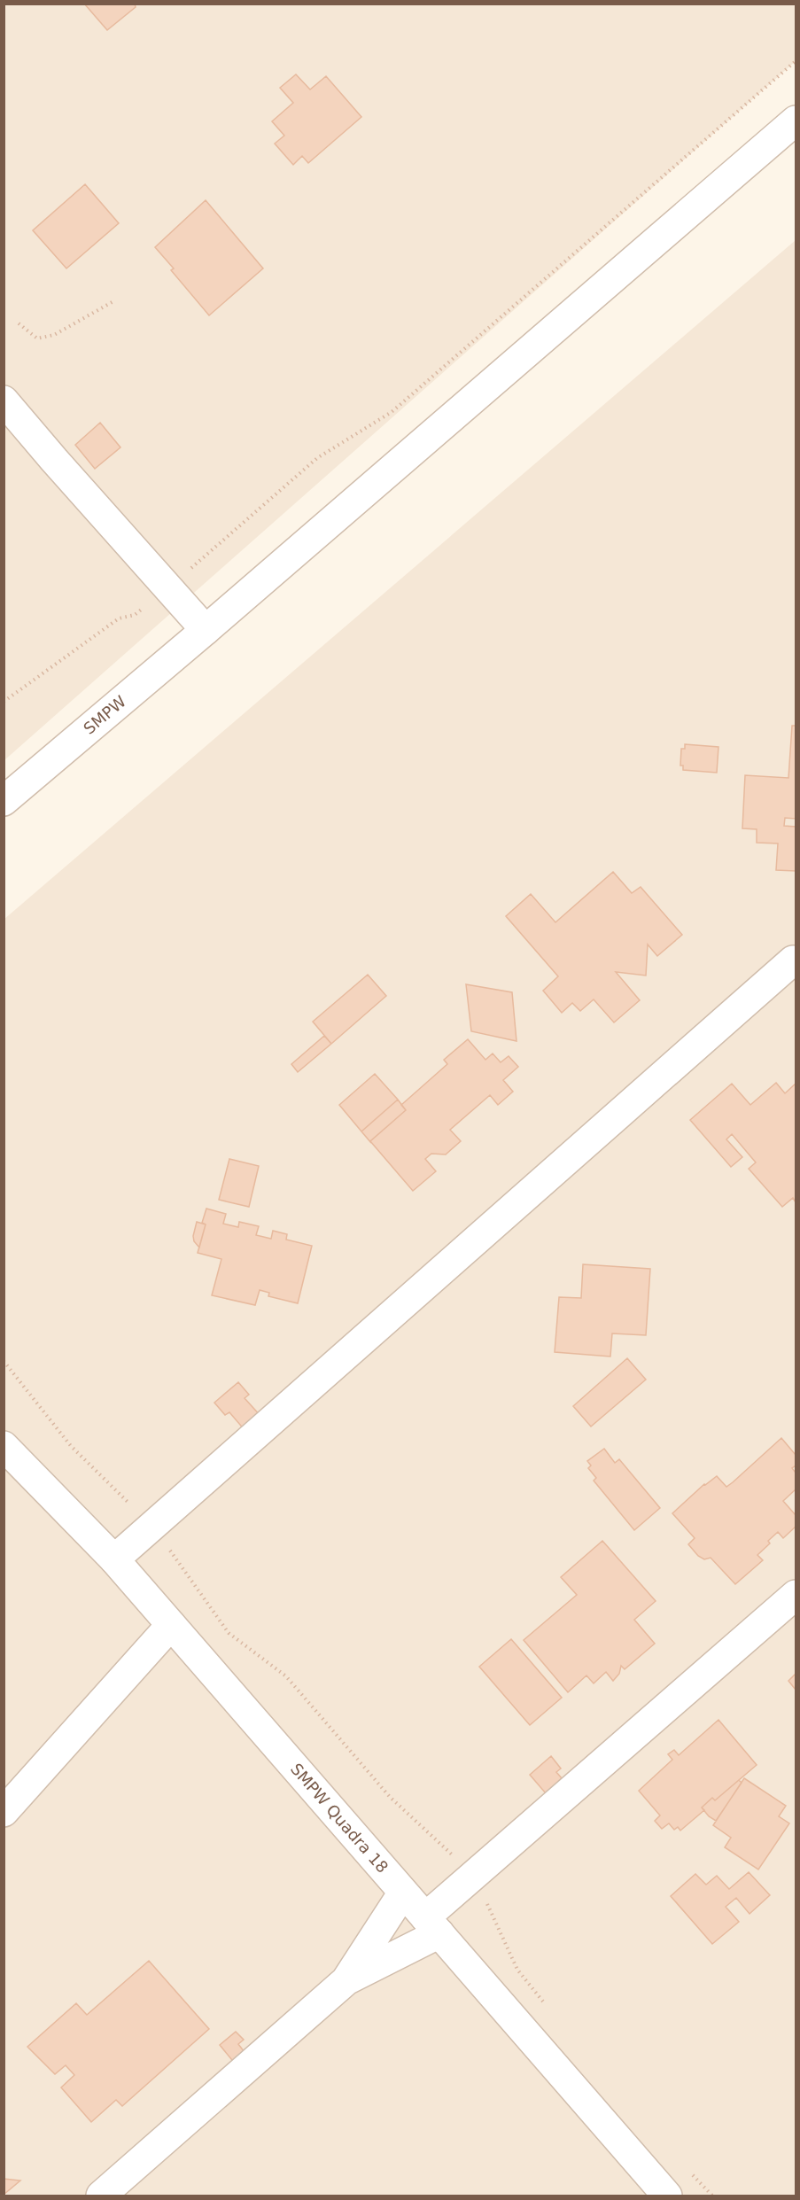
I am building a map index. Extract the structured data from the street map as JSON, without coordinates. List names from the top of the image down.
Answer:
{
  "streets": {
    "street": ["SMPW", "SMPW Quadra 18"]
  }
}
